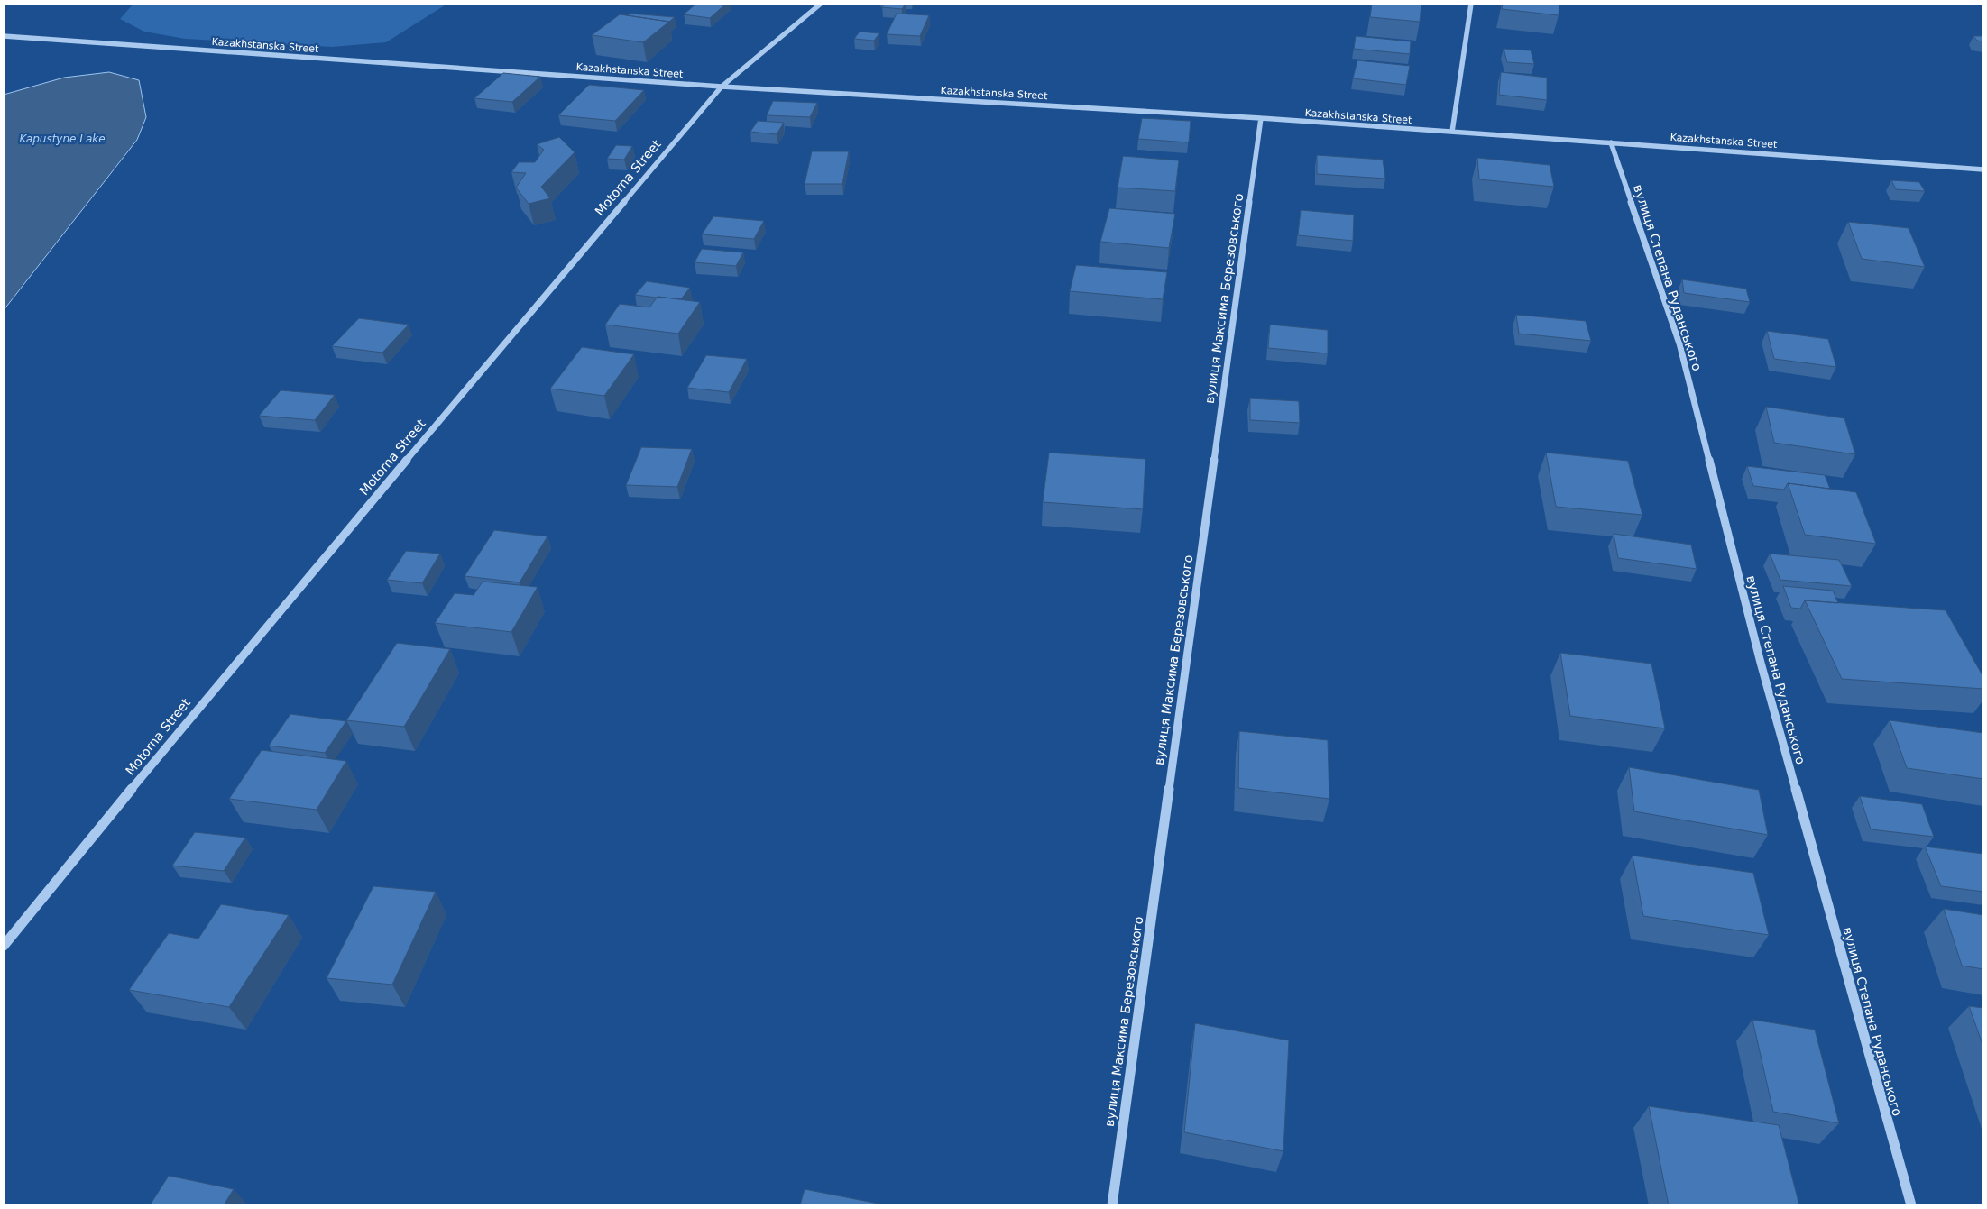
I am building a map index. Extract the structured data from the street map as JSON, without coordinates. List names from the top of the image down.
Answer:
{
  "streets": {
    "street": [
      "Kazakhstanska Street",
      "Motorna Street",
      "вулиця Степана Руданського",
      "вулиця Максима Березовського"
    ]
  },
  "crossings": [
    ["Kazakhstanska Street", "Motorna Street"],
    ["Kazakhstanska Street", "вулиця Степана Руданського"],
    ["Kazakhstanska Street", "вулиця Максима Березовського"]
  ],
  "water": ["Kapustyne Lake"]
}
